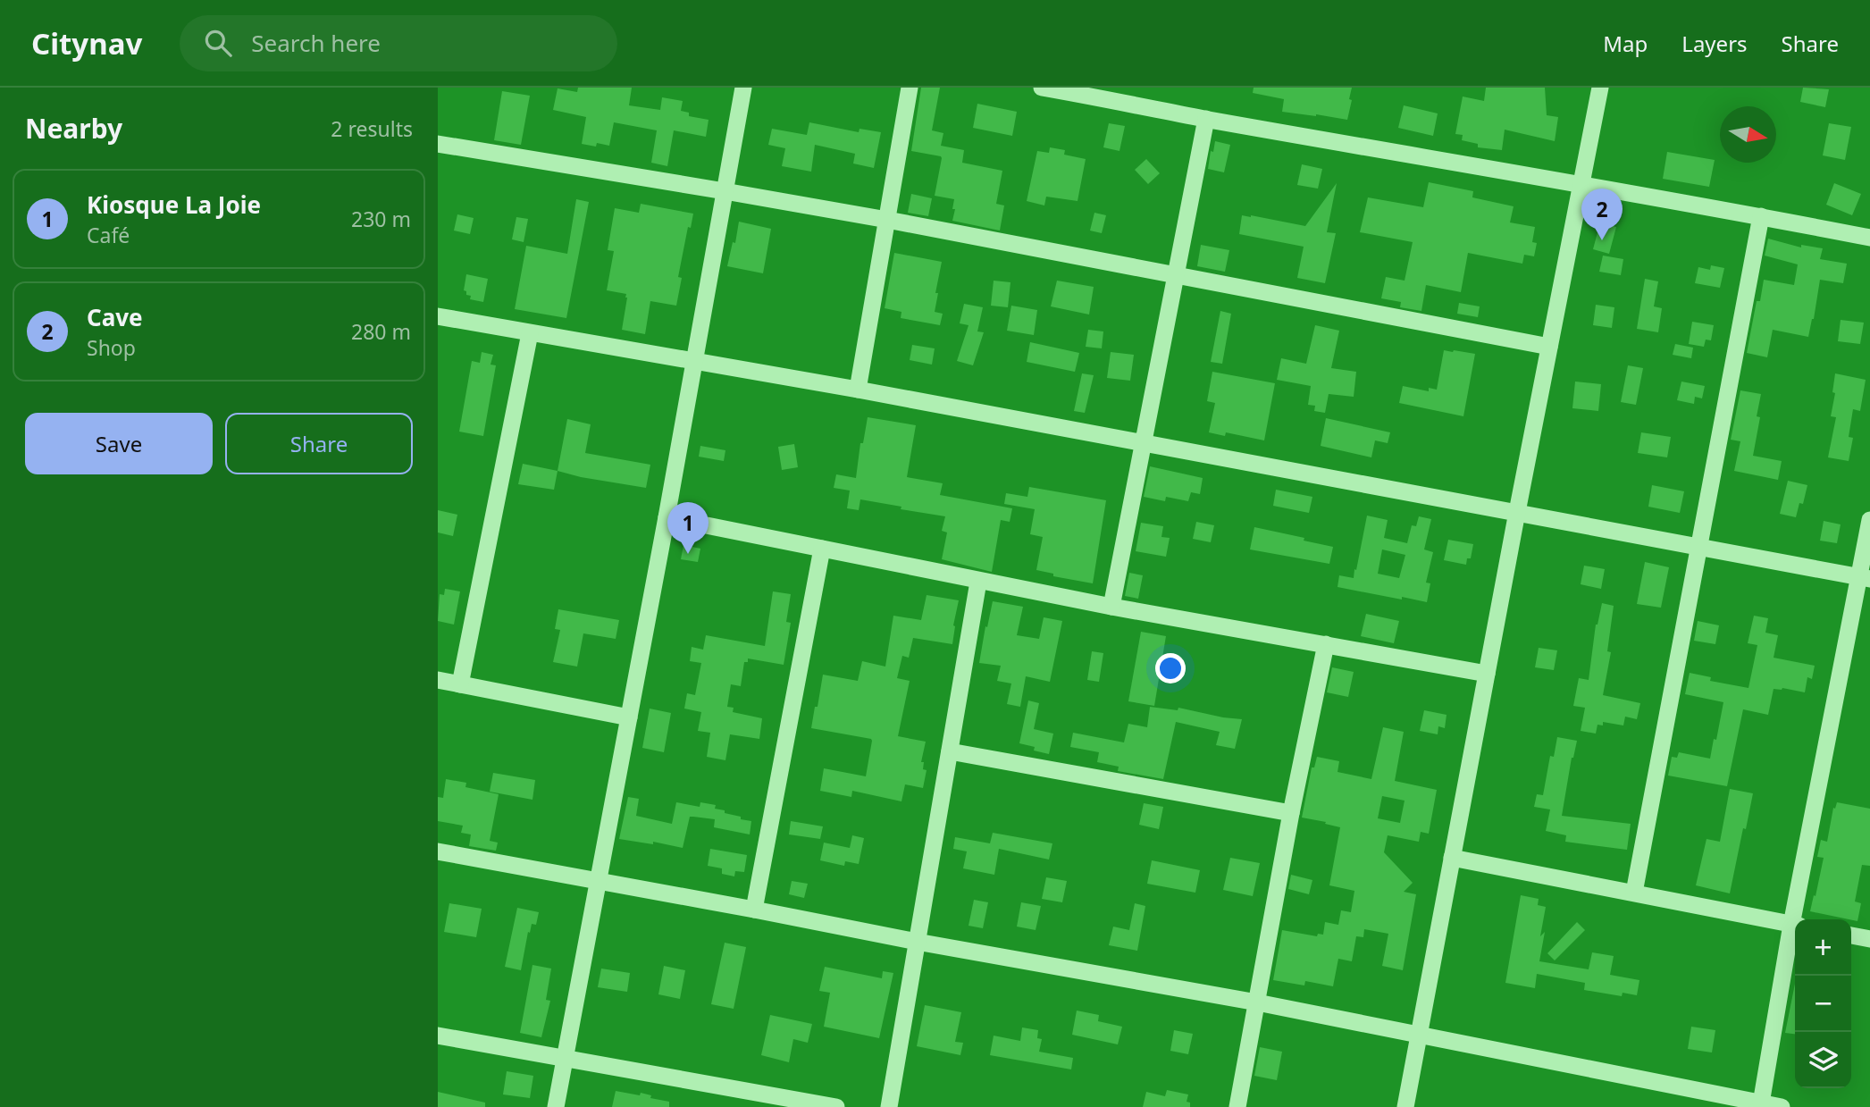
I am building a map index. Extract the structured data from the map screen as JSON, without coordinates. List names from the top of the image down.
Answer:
{
  "north": "right",
  "page": {
    "header": "Citynav",
    "search": "Search here",
    "nav": ["Map", "Layers", "Share"],
    "heading": ["Nearby", "2 results"],
    "list": [
      {
        "mark": "1",
        "name": "Kiosque La Joie",
        "note": "Café",
        "value": "230 m"
      },
      {
        "mark": "2",
        "name": "Cave",
        "note": "Shop",
        "value": "280 m"
      }
    ],
    "pins": ["2", "1"],
    "buttons": ["Save", "Share"],
    "map_buttons": ["+", "−"]
  }
}
